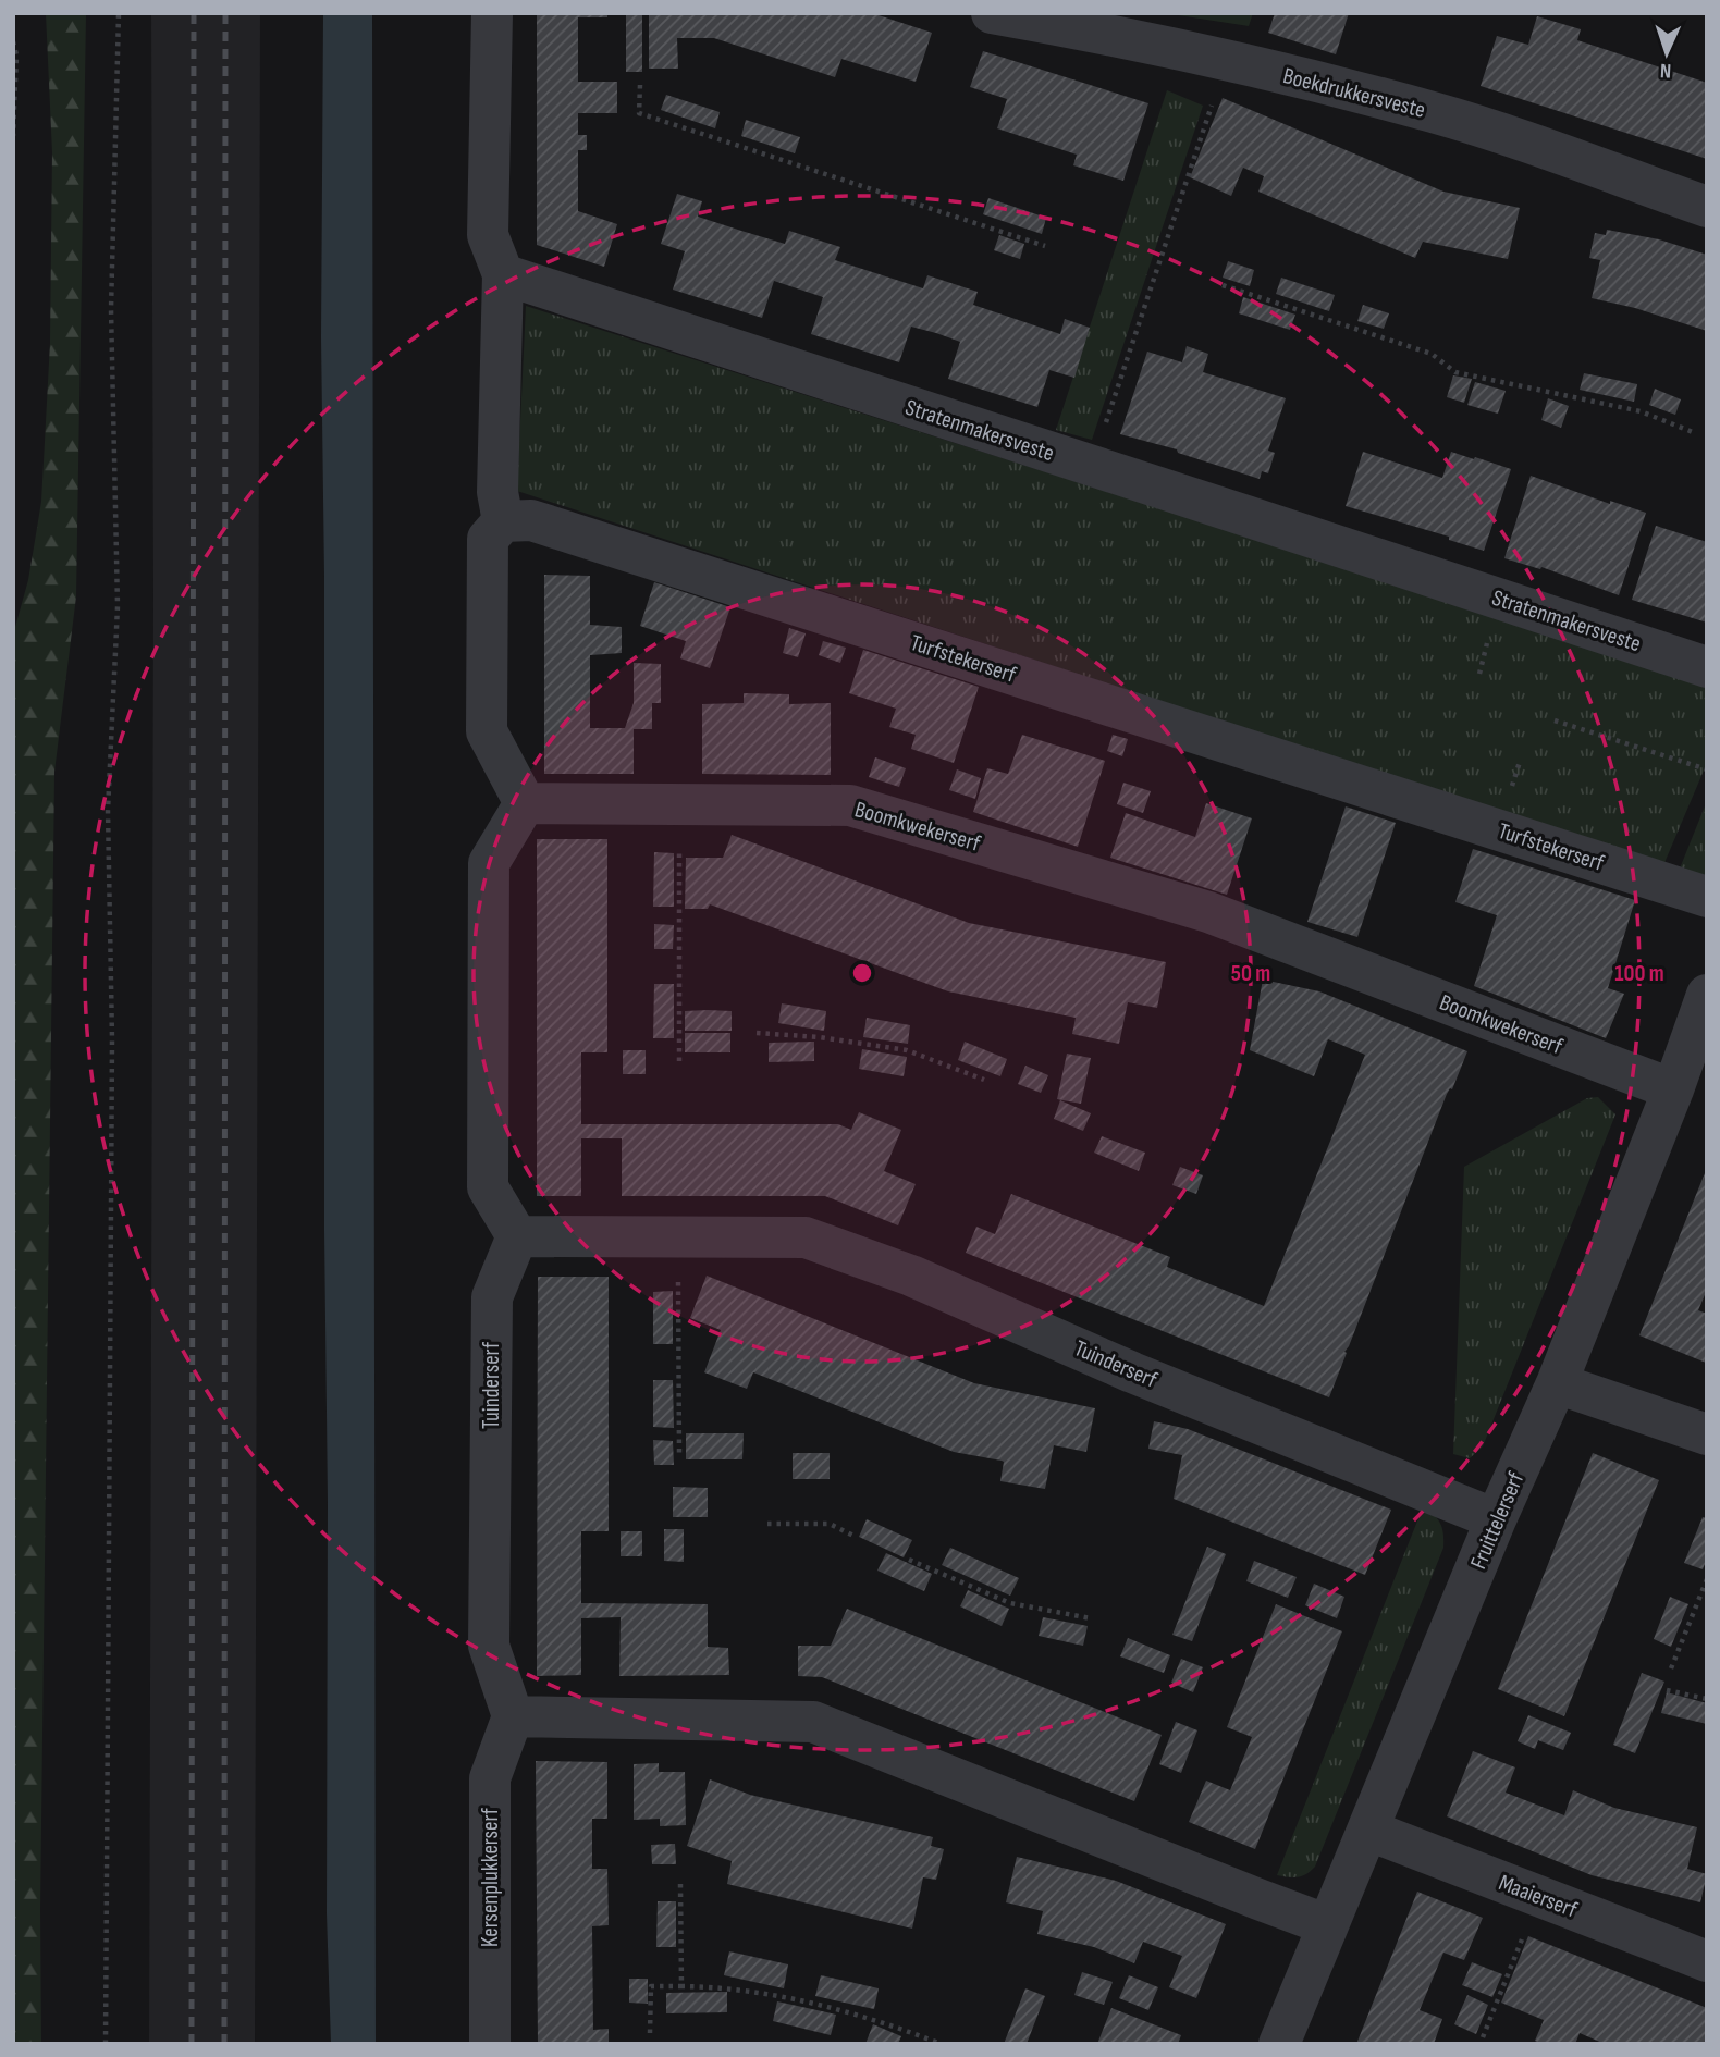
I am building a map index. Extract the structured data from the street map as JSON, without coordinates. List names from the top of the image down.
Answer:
{
  "streets": {
    "street": [
      "Boekdrukkersveste",
      "Stratenmakersveste",
      "Turfstekerserf",
      "Boomkwekerserf",
      "Tuinderserf",
      "Fruittelerserf",
      "Kersenplukkerserf",
      "Maaierserf"
    ]
  },
  "crossings": [
    ["Boomkwekerserf", "Fruittelerserf"],
    ["Tuinderserf", "Fruittelerserf"],
    ["Tuinderserf", "Kersenplukkerserf"],
    ["Fruittelerserf", "Maaierserf"]
  ],
  "north": "bottom",
  "rings": ["50 m", "100 m"]
}
